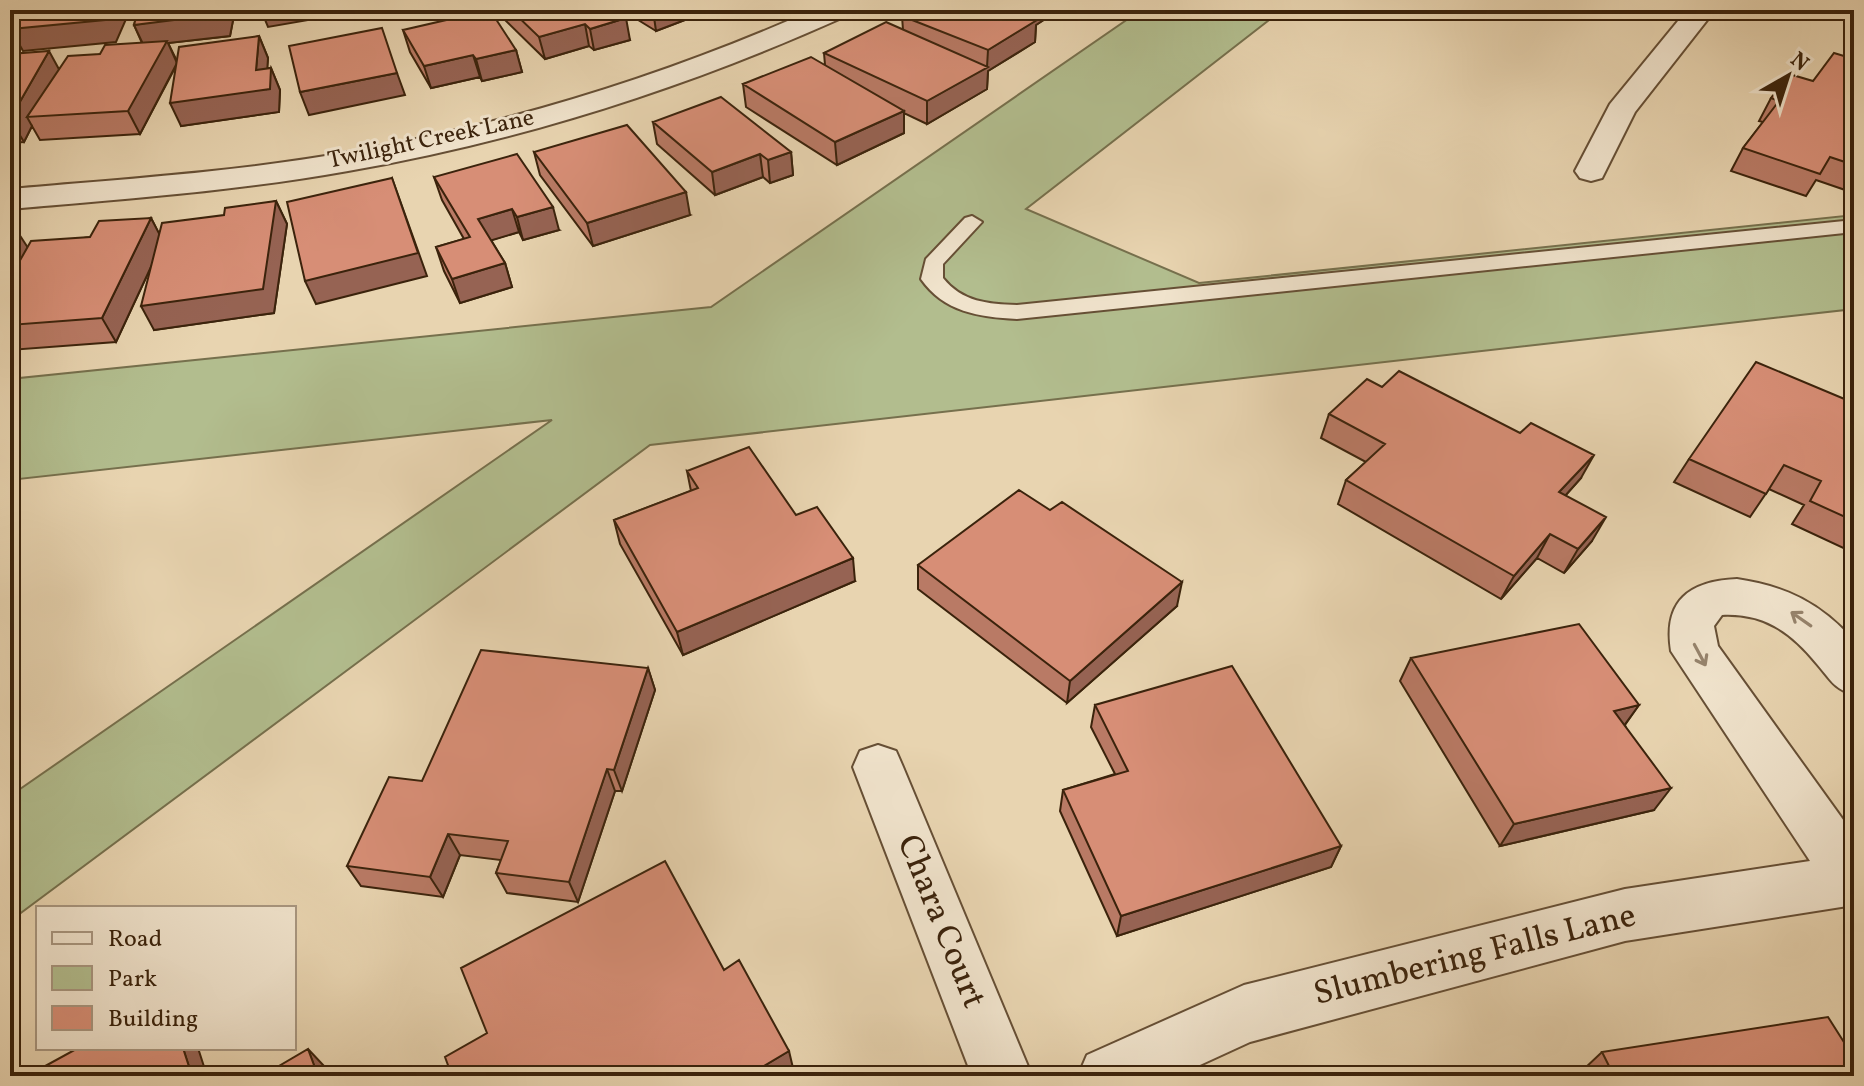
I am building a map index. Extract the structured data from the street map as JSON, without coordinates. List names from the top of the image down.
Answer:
{
  "streets": {
    "street": ["Twilight Creek Lane", "Chara Court", "Slumbering Falls Lane"]
  },
  "legend": ["Road", "Park", "Building"],
  "north": "top right"
}
